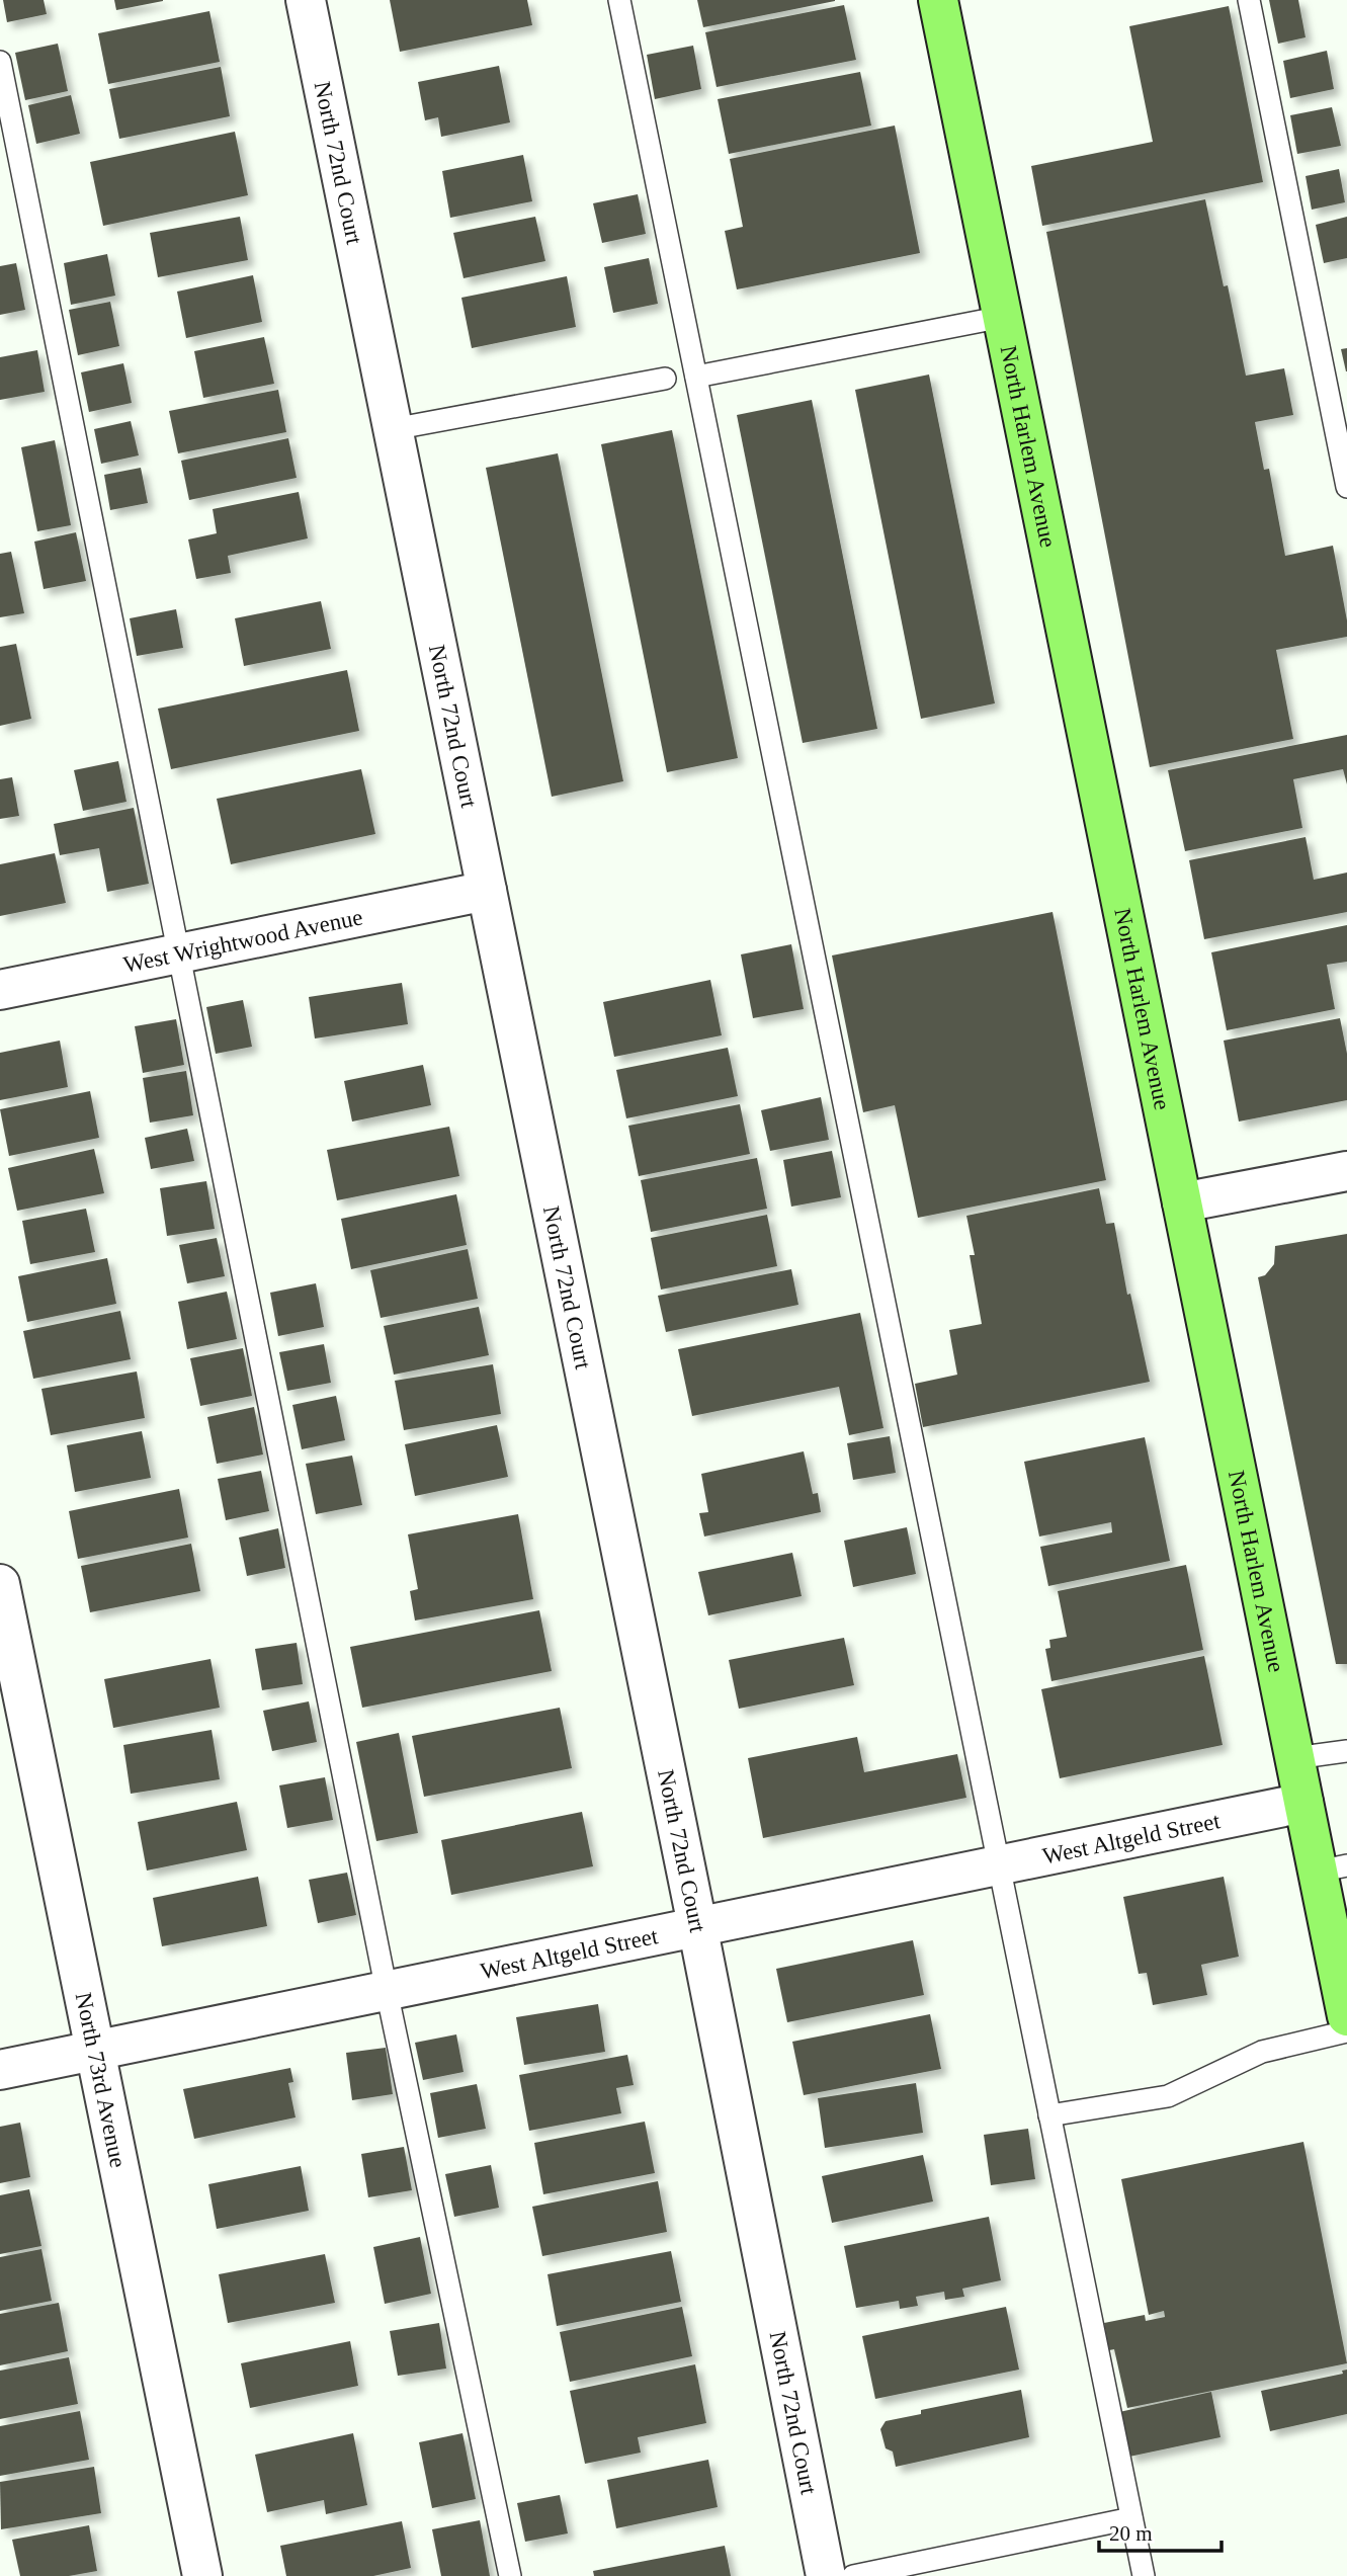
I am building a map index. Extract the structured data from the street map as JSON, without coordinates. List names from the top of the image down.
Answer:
{
  "streets": {
    "main road": ["North Harlem Avenue"],
    "street": [
      "North 72nd Court",
      "West Wrightwood Avenue",
      "West Altgeld Street",
      "North 73rd Avenue"
    ]
  },
  "crossings": [
    ["North 72nd Court", "West Wrightwood Avenue"],
    ["North 72nd Court", "West Altgeld Street"],
    ["North Harlem Avenue", "West Altgeld Street"],
    ["West Altgeld Street", "North 73rd Avenue"]
  ],
  "scale_bar": "20 m"
}
